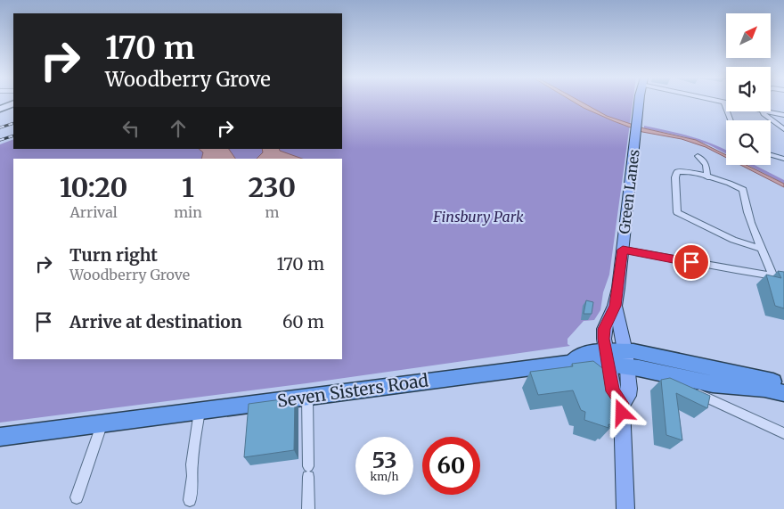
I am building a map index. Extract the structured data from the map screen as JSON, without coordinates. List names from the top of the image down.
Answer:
{
  "streets": {
    "highway": ["Seven Sisters Road"],
    "main road": ["Green Lanes"]
  },
  "crossings": [
    ["Green Lanes", "Seven Sisters Road"]
  ],
  "parks": ["Finsbury Park"],
  "north": "top right",
  "page": {
    "turn": ["170 m", "Woodberry Grove"],
    "eta": [
      "10:20",
      "Arrival",
      "1",
      "min",
      "230",
      "m"
    ],
    "list": [
      {
        "name": "Turn right",
        "note": "Woodberry Grove",
        "value": "170 m"
      },
      {
        "name": "Arrive at destination",
        "value": "60 m"
      }
    ],
    "speed": "53 km/h",
    "limit": "60"
  }
}
